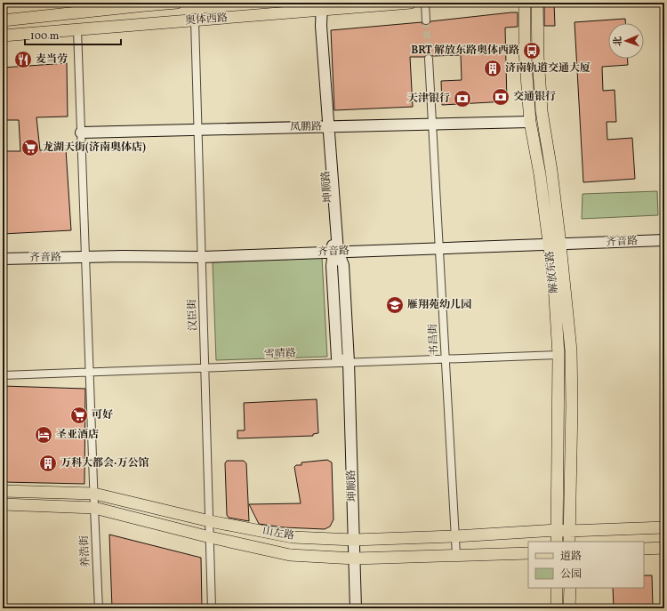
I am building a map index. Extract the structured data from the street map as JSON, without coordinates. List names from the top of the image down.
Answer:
{
  "streets": {
    "main road": ["奥体西路", "解放东路", "山左路"],
    "street": [
      "凤鹏路",
      "坤顺路",
      "齐音路",
      "汉臣街",
      "书昌街",
      "雪晴路",
      "养浩街"
    ]
  },
  "crossings": [
    ["奥体西路", "坤顺路"],
    ["奥体西路", "汉臣街"],
    ["奥体西路", "养浩街"],
    ["凤鹏路", "坤顺路"],
    ["凤鹏路", "解放东路"],
    ["凤鹏路", "汉臣街"],
    ["凤鹏路", "书昌街"],
    ["凤鹏路", "养浩街"],
    ["坤顺路", "齐音路"],
    ["坤顺路", "雪晴路"],
    ["坤顺路", "山左路"],
    ["齐音路", "解放东路"],
    ["齐音路", "汉臣街"],
    ["齐音路", "书昌街"],
    ["齐音路", "养浩街"],
    ["解放东路", "雪晴路"],
    ["解放东路", "山左路"],
    ["汉臣街", "雪晴路"],
    ["汉臣街", "山左路"],
    ["书昌街", "雪晴路"],
    ["书昌街", "山左路"],
    ["雪晴路", "养浩街"],
    ["山左路", "养浩街"]
  ],
  "places": {
    "bus stop": ["BRT 解放东路奥体西路"],
    "restaurant": ["麦当劳"],
    "building": ["济南轨道交通大厦", "万科大都会·万公馆"],
    "bank": ["交通银行", "天津银行"],
    "supermarket": ["龙湖天街(济南奥体店)", "可好"],
    "school or university": ["雁翔苑幼儿园"],
    "hotel": ["圣亚酒店"]
  },
  "legend": ["道路", "公园"],
  "scale_bar": "100 m",
  "north": "left"
}
